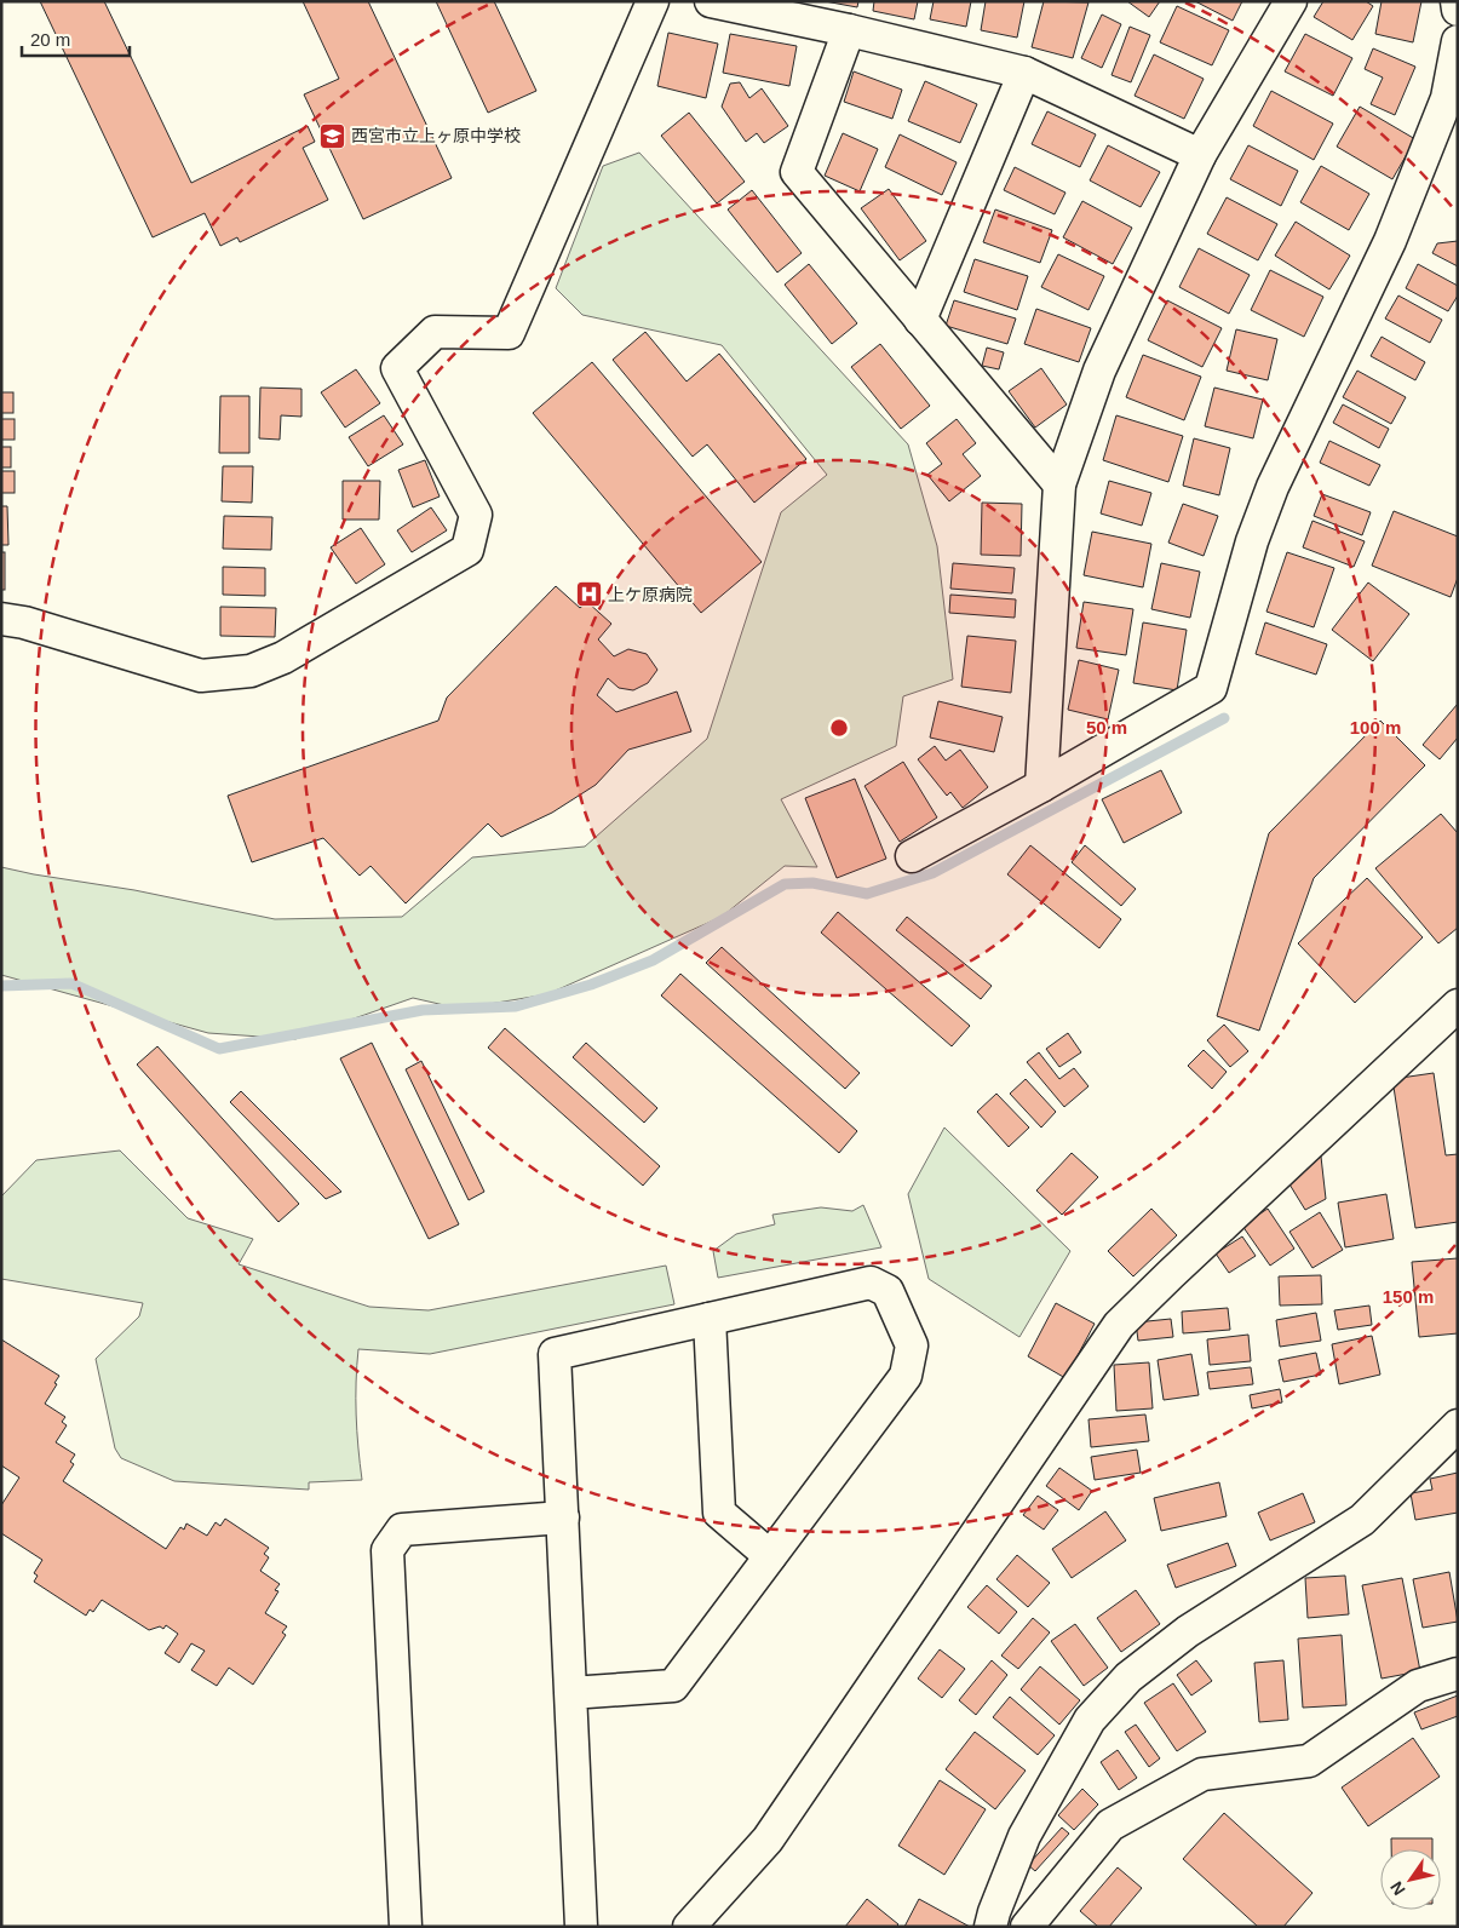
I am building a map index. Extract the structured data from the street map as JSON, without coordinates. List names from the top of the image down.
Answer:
{
  "places": {
    "school or university": ["西宮市立上ヶ原中学校"],
    "hospital": ["上ケ原病院"]
  },
  "scale_bar": "20 m",
  "north": "bottom left",
  "rings": ["50 m", "100 m", "150 m"]
}
